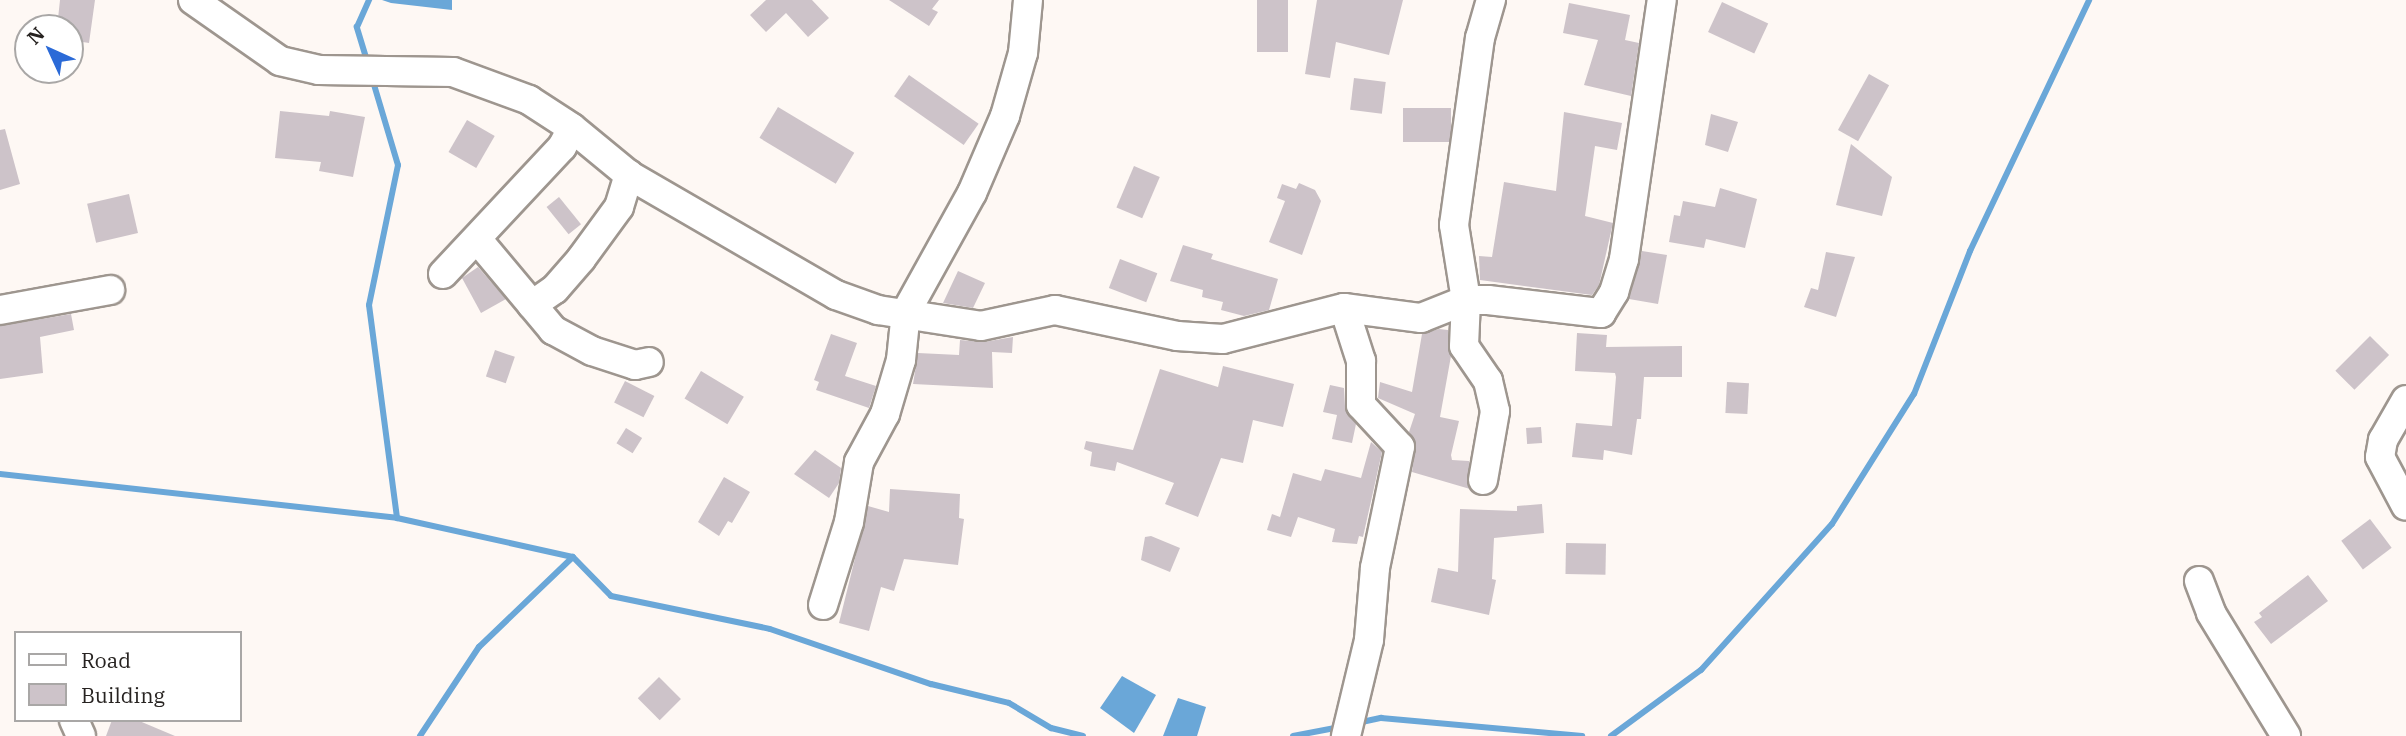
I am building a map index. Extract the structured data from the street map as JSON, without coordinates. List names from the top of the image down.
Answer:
{
  "legend": ["Road", "Building"],
  "north": "top left"
}
